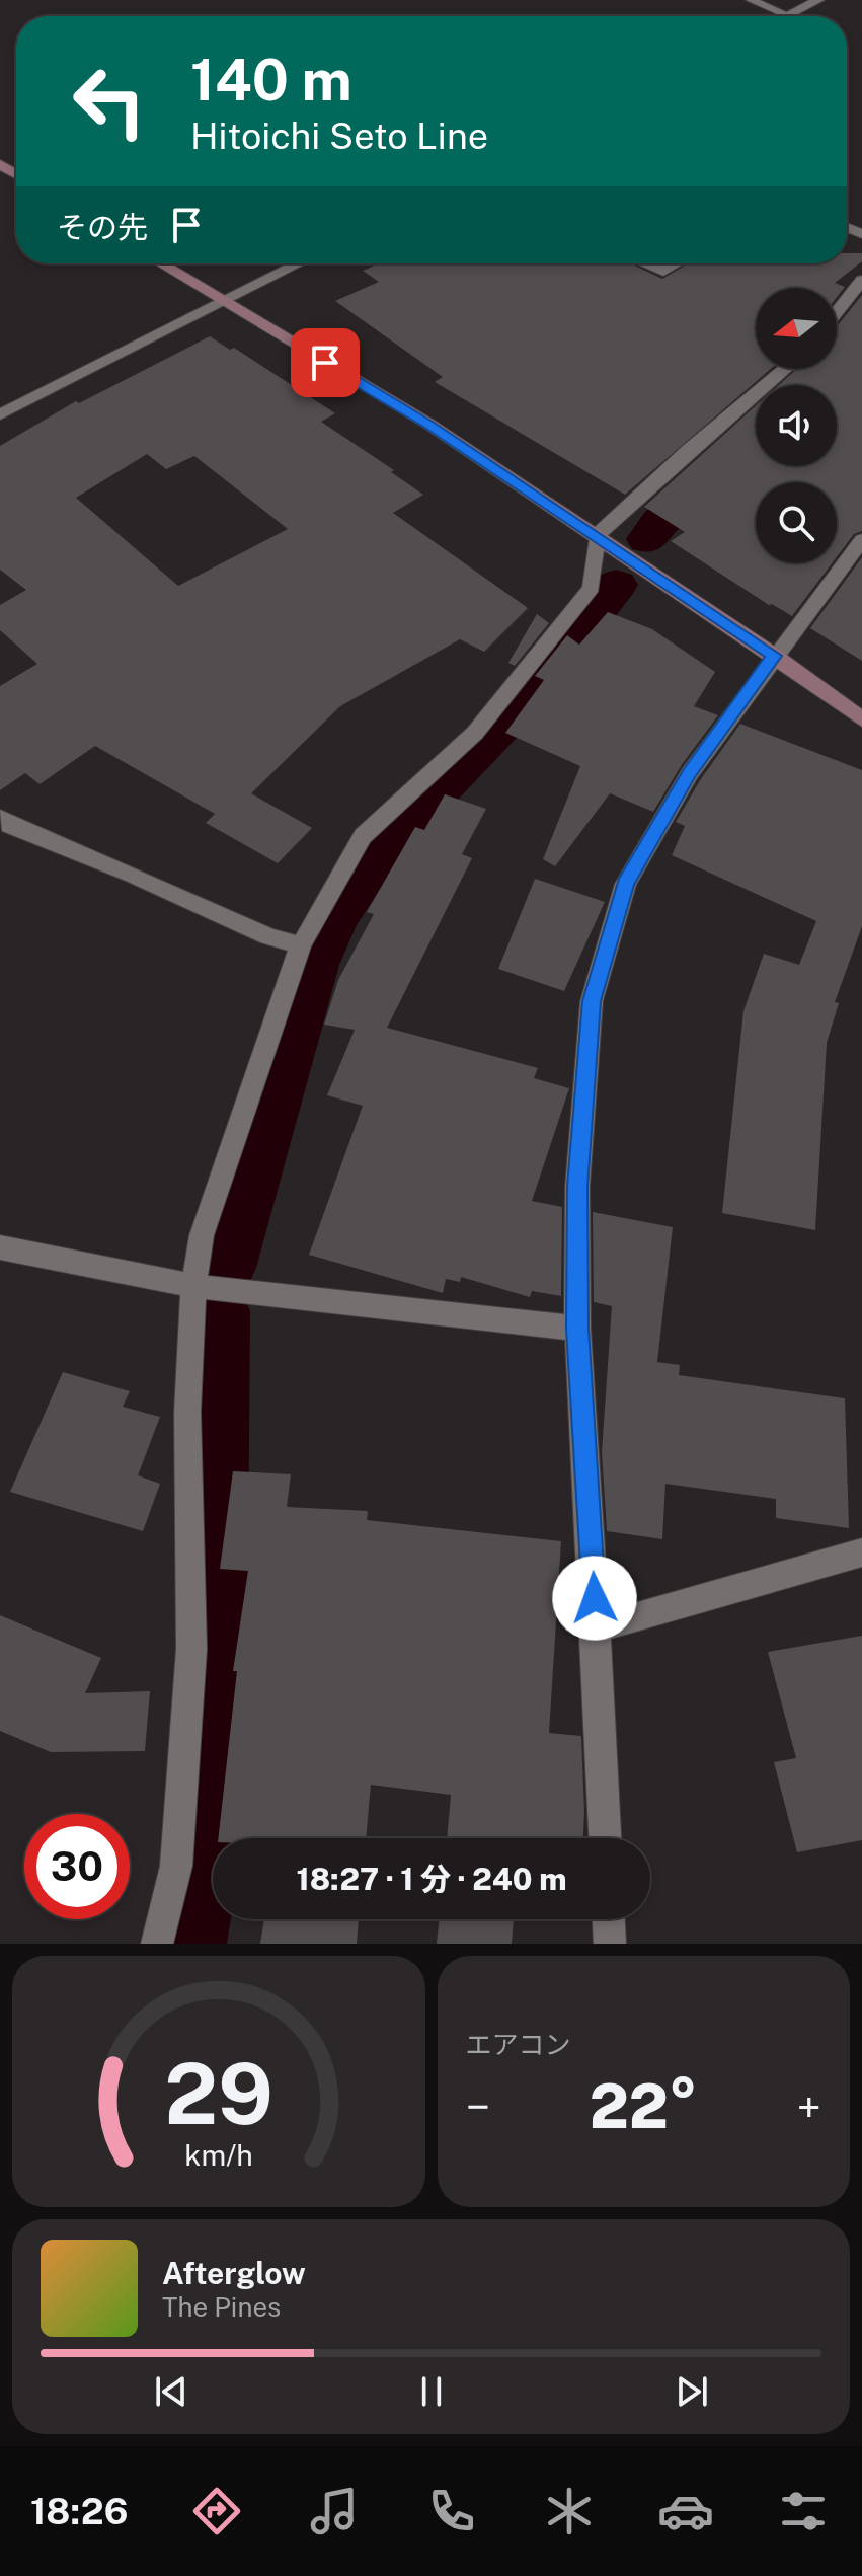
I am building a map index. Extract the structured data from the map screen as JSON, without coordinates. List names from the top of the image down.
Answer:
{
  "north": "left",
  "page": {
    "turn": ["140 m", "Hitoichi Seto Line"],
    "then": "その先",
    "limit": "30",
    "trip": "18:27 · 1 分 · 240 m",
    "tile": "エアコン",
    "heat": ["−", "22°", "+"],
    "song": ["Afterglow", "The Pines"],
    "tabs": "18:26",
    "gauge": ["29", "km/h"]
  }
}
